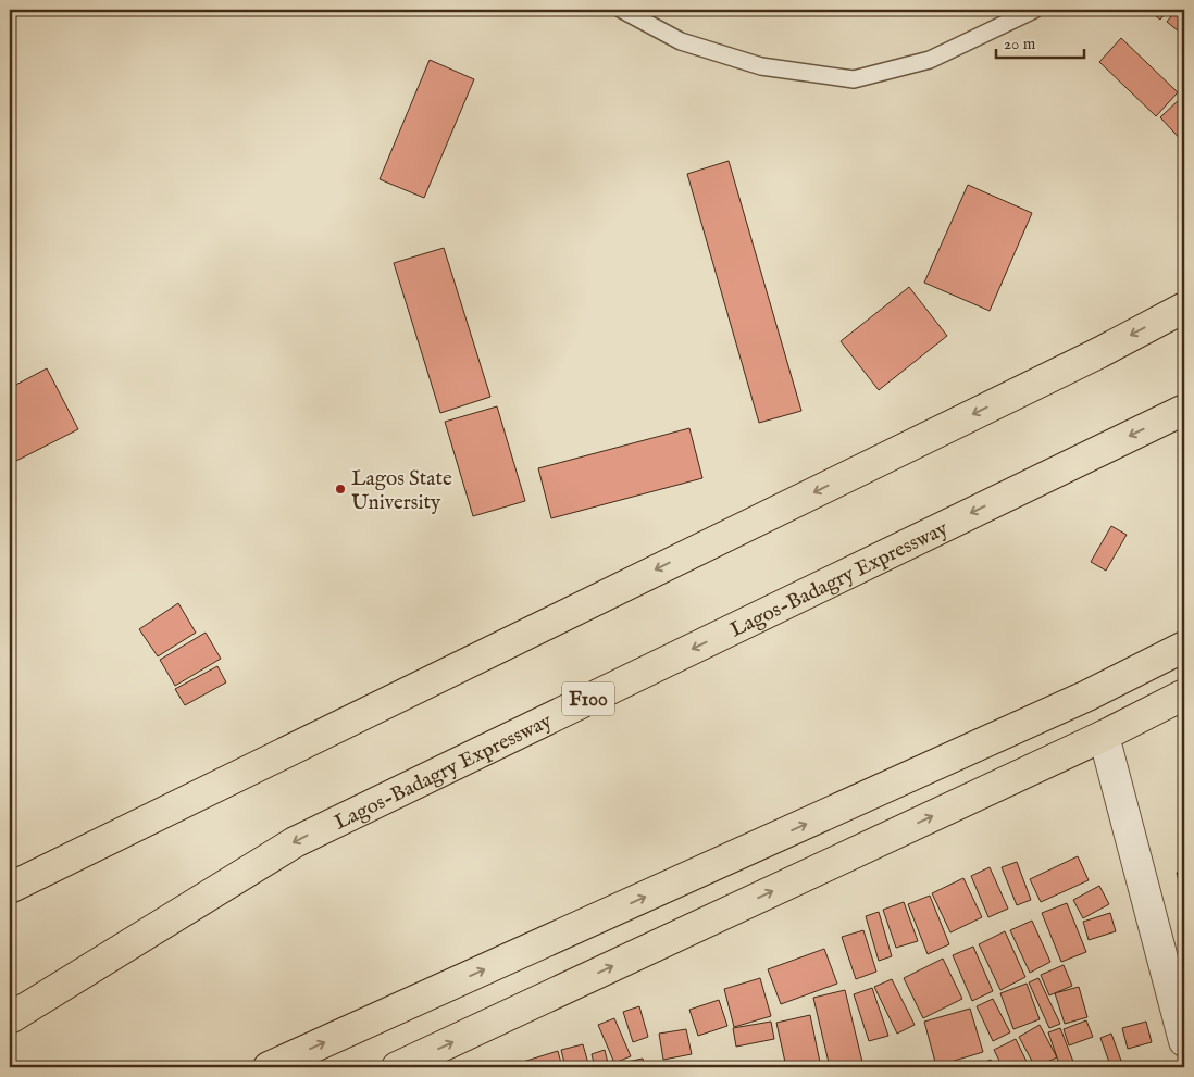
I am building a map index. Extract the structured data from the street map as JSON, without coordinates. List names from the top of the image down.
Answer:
{
  "streets": {
    "main road": ["Lagos-Badagry Expressway", "F100"]
  },
  "places": ["Lagos State University"],
  "scale_bar": "20 m"
}
